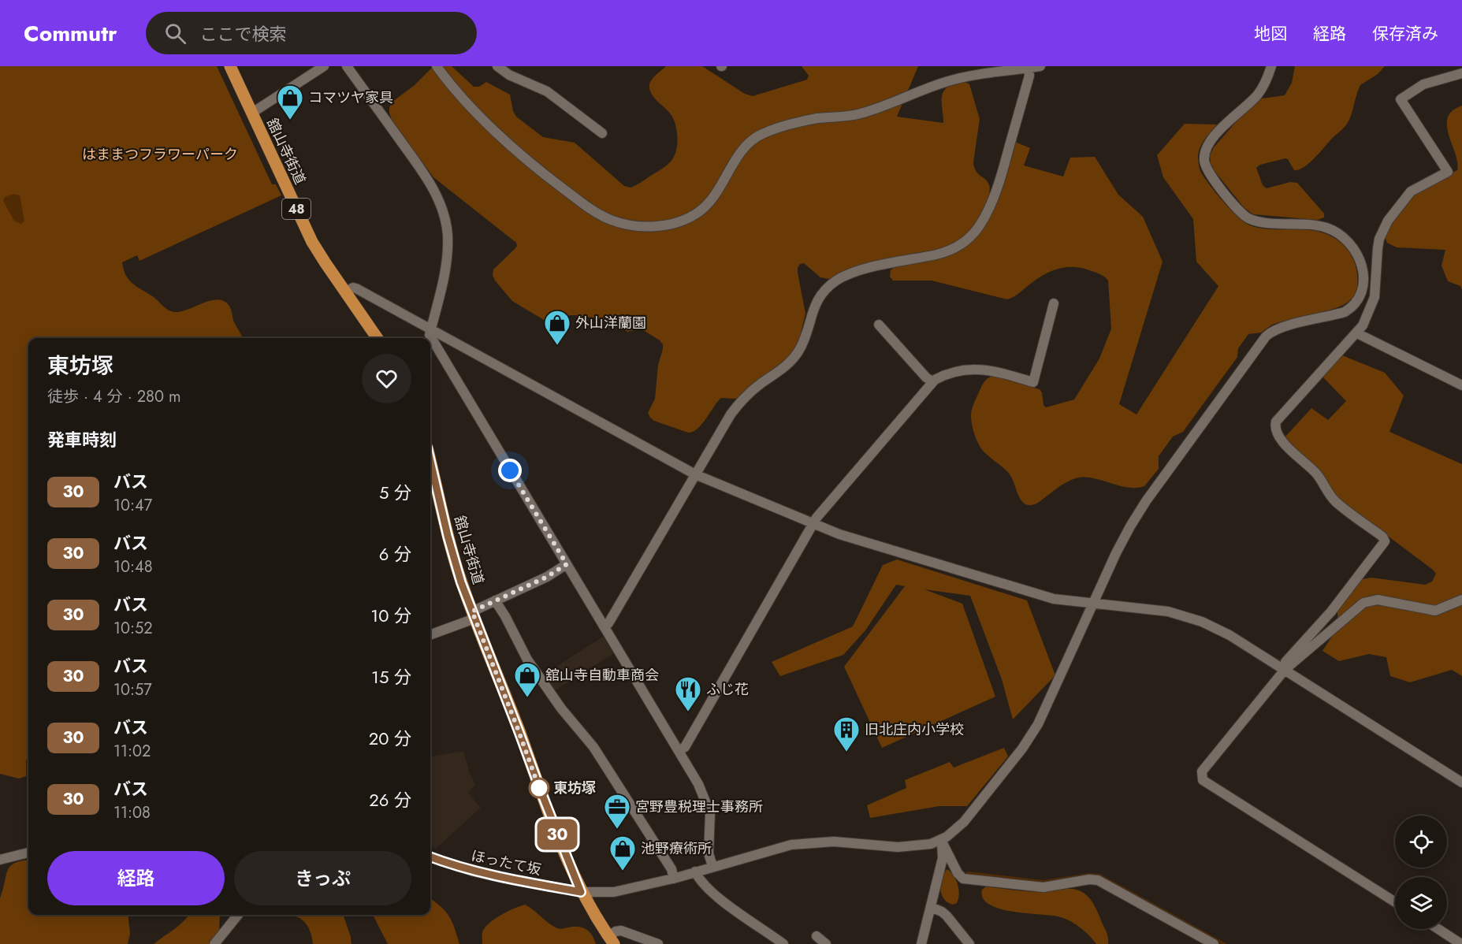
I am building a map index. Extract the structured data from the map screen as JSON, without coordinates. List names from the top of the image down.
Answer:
{
  "streets": {
    "main road": ["舘山寺街道", "48"],
    "street": ["ほったて坂"]
  },
  "crossings": [
    ["舘山寺街道", "ほったて坂"]
  ],
  "parks": ["はままつフラワーパーク"],
  "places": {
    "shop": [
      "コマツヤ家具",
      "外山洋蘭園",
      "舘山寺自動車商会",
      "池野療術所"
    ],
    "restaurant": ["ふじ花"],
    "building": ["旧北庄内小学校"],
    "other": ["東坊塚"],
    "office": ["宮野豊税理士事務所"]
  },
  "lines": ["bus line 30"],
  "page": {
    "header": "Commutr",
    "search": "ここで検索",
    "nav": ["地図", "経路", "保存済み"],
    "on_map": "30",
    "heading": [
      ["東坊塚", "徒歩 · 4 分 · 280 m"],
      "発車時刻"
    ],
    "list": [
      {
        "mark": "30",
        "name": "バス",
        "note": "10:47",
        "value": "5 分"
      },
      {
        "mark": "30",
        "name": "バス",
        "note": "10:48",
        "value": "6 分"
      },
      {
        "mark": "30",
        "name": "バス",
        "note": "10:52",
        "value": "10 分"
      },
      {
        "mark": "30",
        "name": "バス",
        "note": "10:57",
        "value": "15 分"
      },
      {
        "mark": "30",
        "name": "バス",
        "note": "11:02",
        "value": "20 分"
      },
      {
        "mark": "30",
        "name": "バス",
        "note": "11:08",
        "value": "26 分"
      }
    ],
    "buttons": ["経路", "きっぷ"]
  }
}
